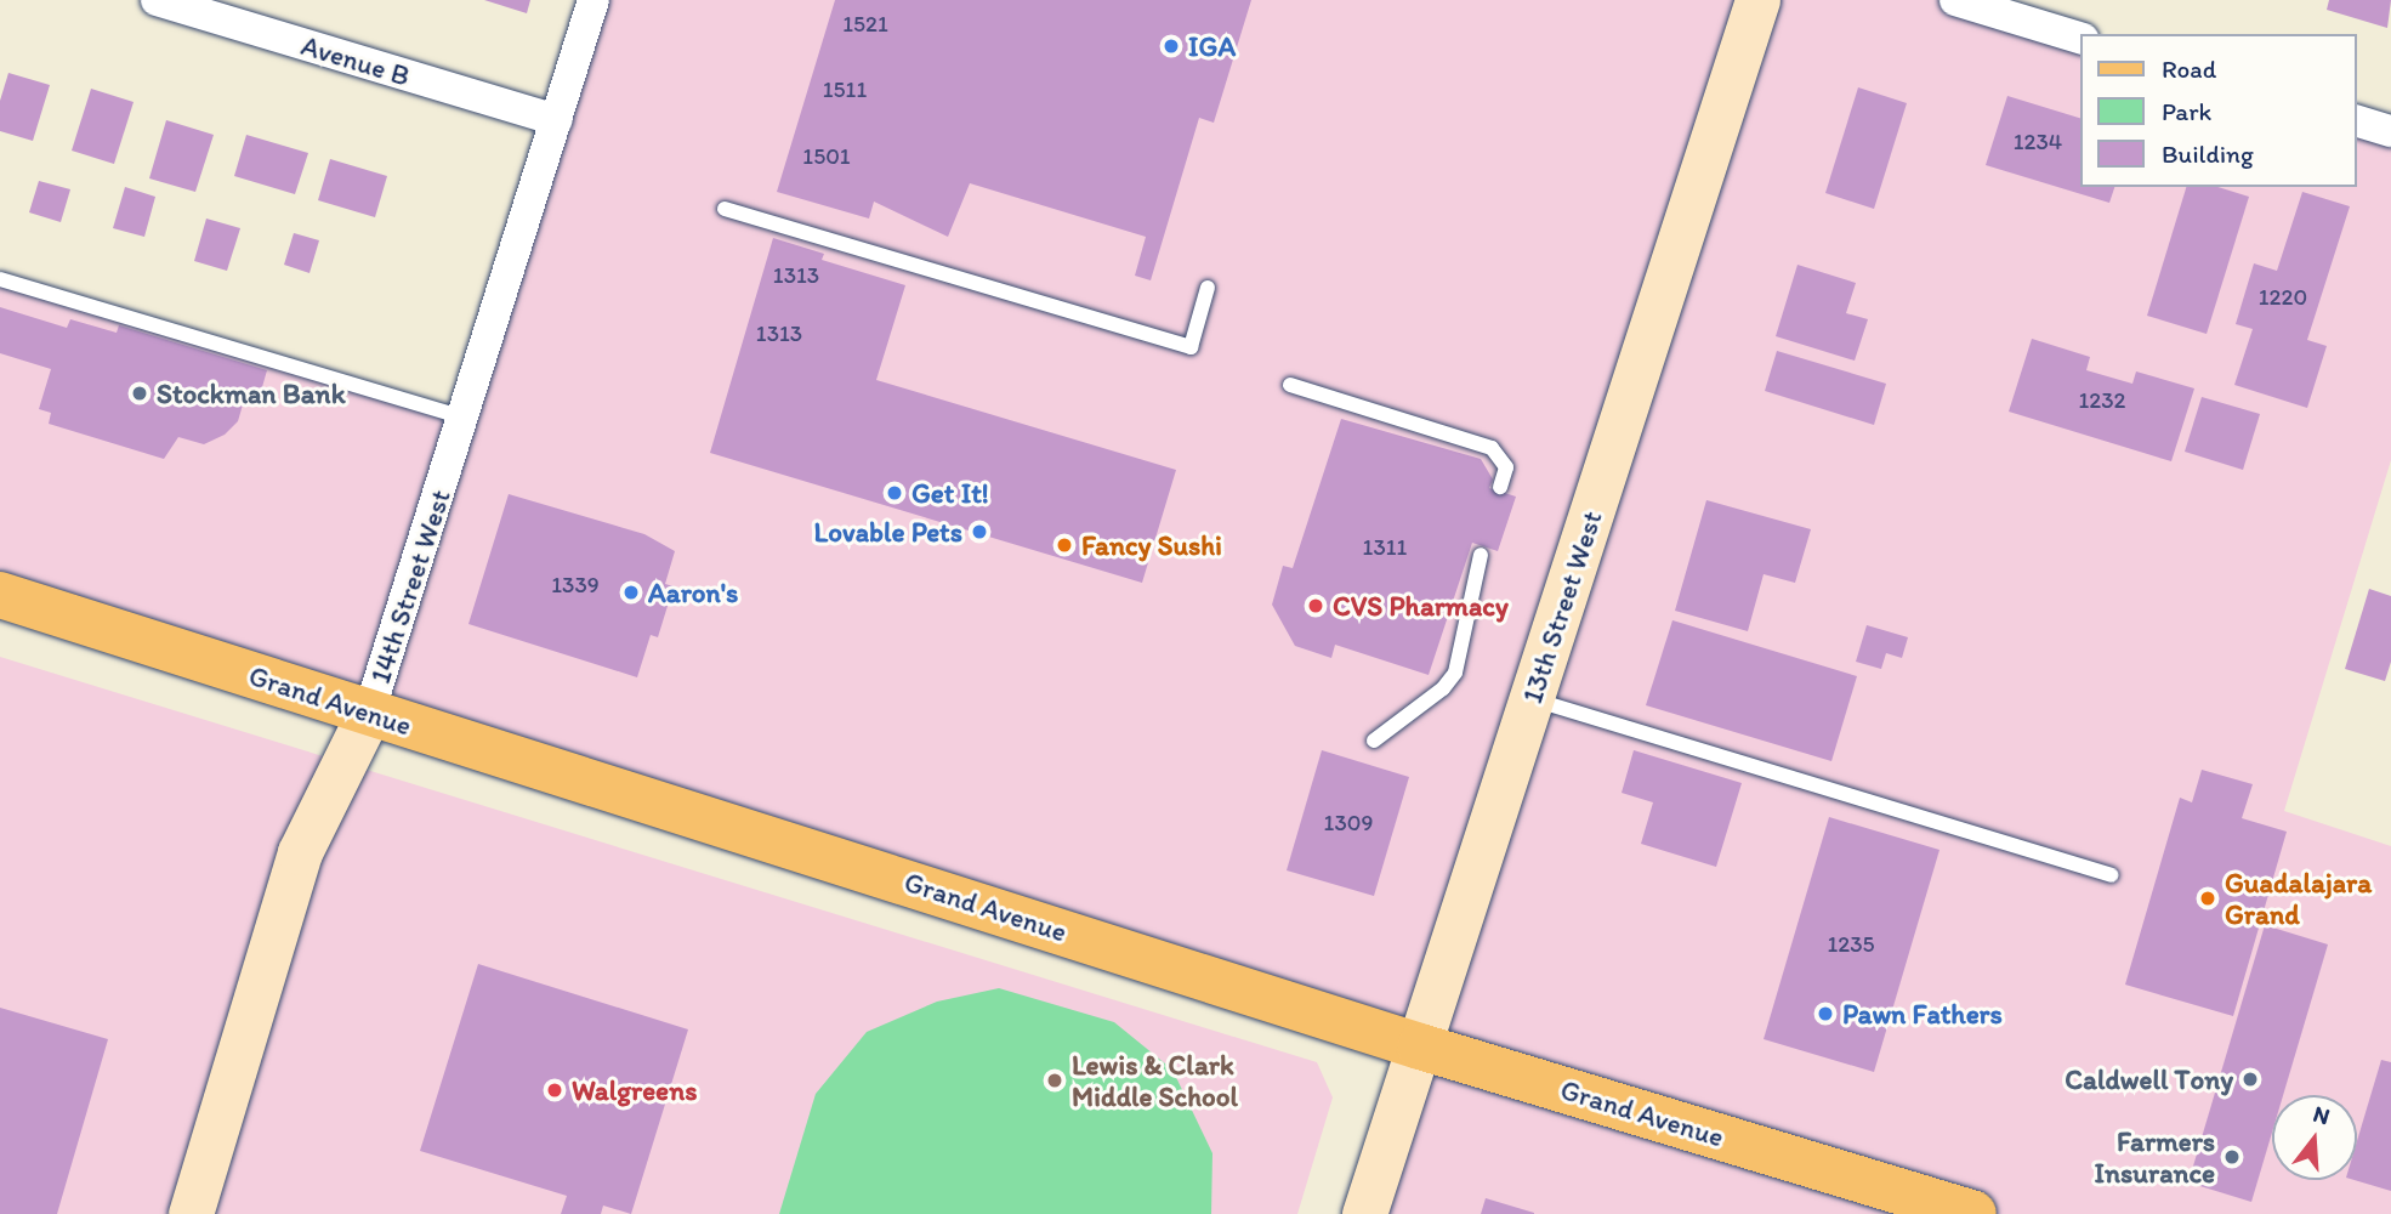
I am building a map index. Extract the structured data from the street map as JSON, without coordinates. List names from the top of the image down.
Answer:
{
  "streets": {
    "main road": ["Grand Avenue"],
    "street": ["Avenue B", "14th Street West", "13th Street West"]
  },
  "crossings": [
    ["Avenue B", "14th Street West"],
    ["14th Street West", "Grand Avenue"],
    ["13th Street West", "Grand Avenue"]
  ],
  "places": [
    "IGA",
    "Stockman Bank",
    "Get It!",
    "Lovable Pets",
    "Fancy Sushi",
    "Aaron's",
    "CVS Pharmacy",
    "Guadalajara Grand",
    "Pawn Fathers",
    "Caldwell Tony",
    "Lewis & Clark Middle School",
    "Walgreens",
    "Farmers Insurance"
  ],
  "house_numbers": [
    "1521",
    "1511",
    "1234",
    "1501",
    "1313",
    "1220",
    "1313",
    "1232",
    "1311",
    "1339",
    "1309",
    "1235"
  ],
  "legend": ["Road", "Park", "Building"],
  "north": "top"
}
